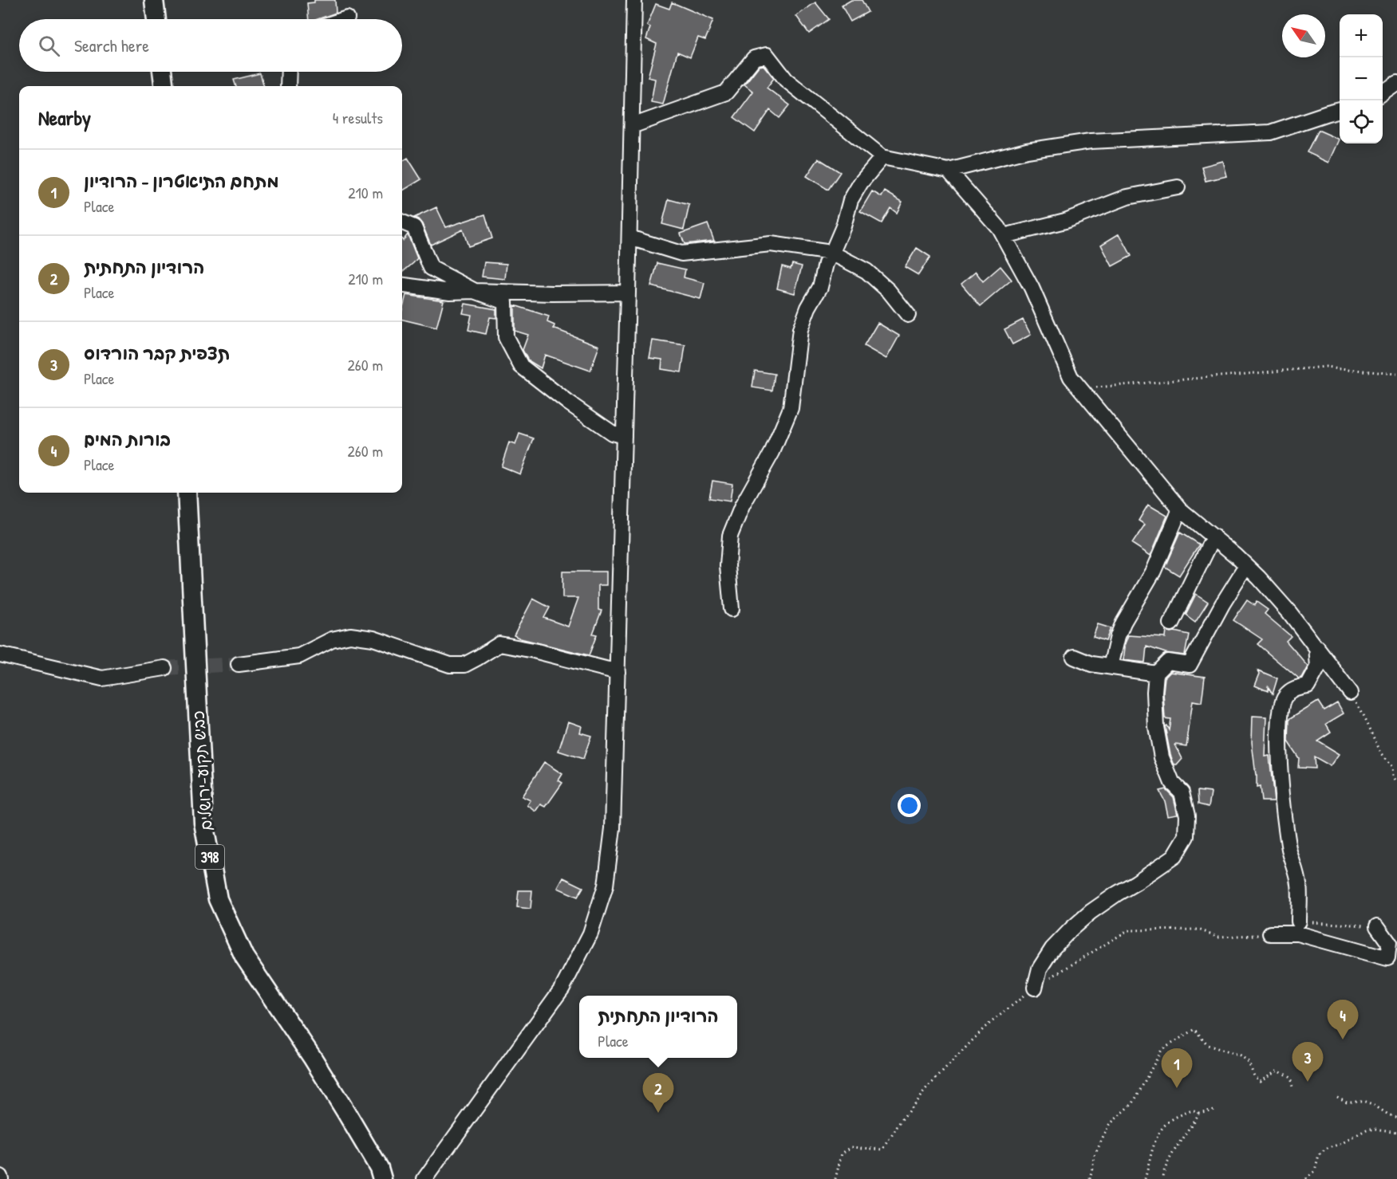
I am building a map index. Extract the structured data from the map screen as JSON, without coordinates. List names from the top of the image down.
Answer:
{
  "streets": {
    "main road": ["כביש תקוע–ירושלים", "398"]
  },
  "north": "top left",
  "page": {
    "map_buttons": ["+", "−"],
    "search": "Search here",
    "heading": ["Nearby", "4 results"],
    "list": [
      {
        "mark": "1",
        "name": "מתחם התיאטרון - הרודיון",
        "note": "Place",
        "value": "210 m"
      },
      {
        "mark": "2",
        "name": "הרודיון התחתית",
        "note": "Place",
        "value": "210 m"
      },
      {
        "mark": "3",
        "name": "תצפית קבר הורדוס",
        "note": "Place",
        "value": "260 m"
      },
      {
        "mark": "4",
        "name": "בורות המים",
        "note": "Place",
        "value": "260 m"
      }
    ],
    "popup": ["הרודיון התחתית", "Place"],
    "pins": [
      "4",
      "3",
      "1",
      "2"
    ]
  }
}
